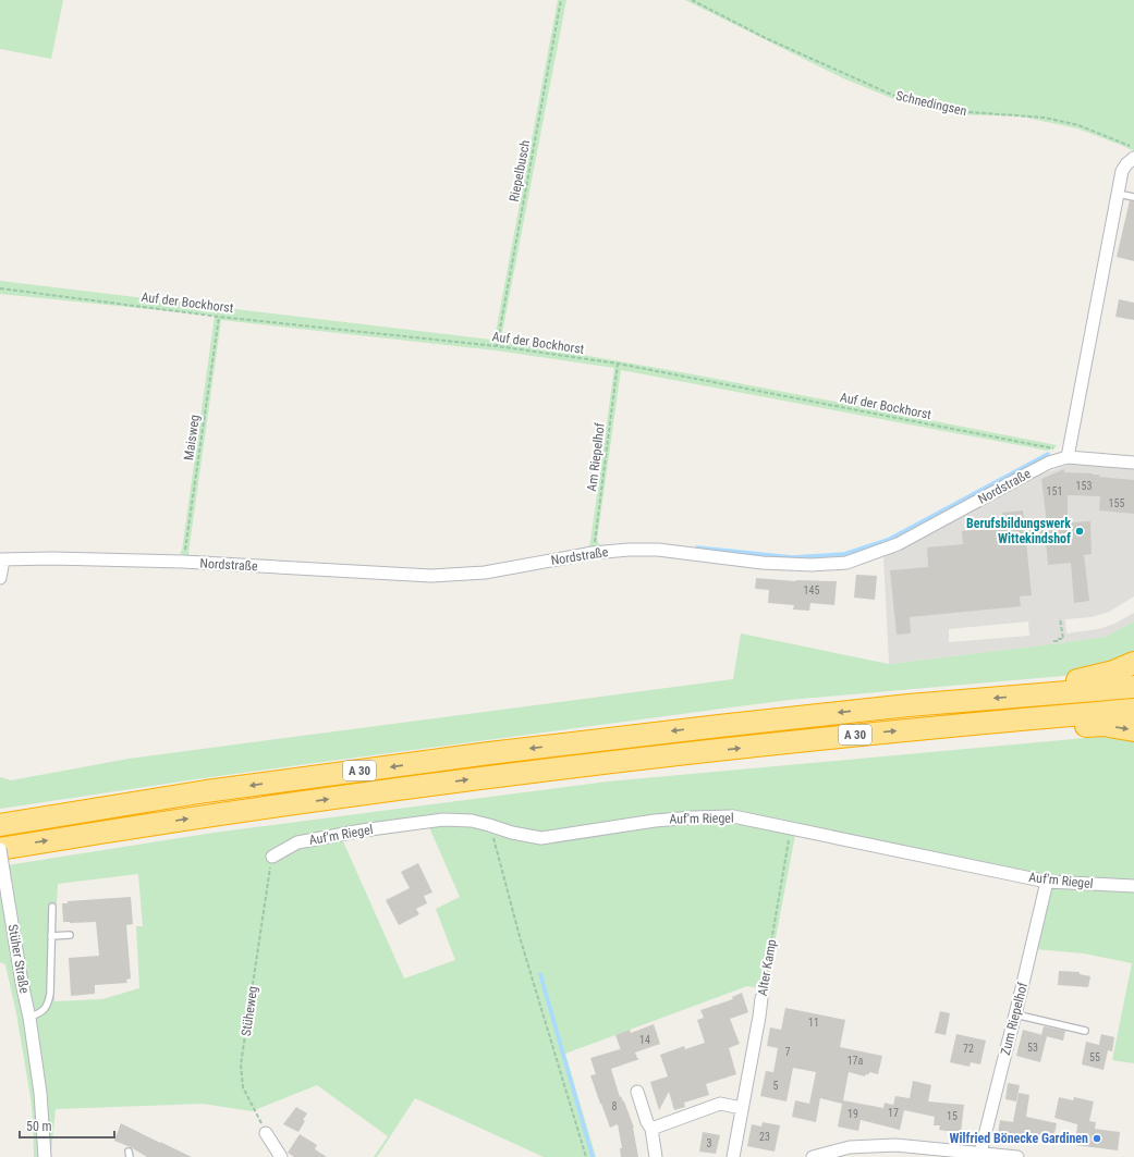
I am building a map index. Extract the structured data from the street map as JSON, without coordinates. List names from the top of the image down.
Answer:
{
  "streets": {
    "highway": ["A 30"],
    "street": [
      "Nordstraße",
      "Auf'm Riegel",
      "Stüher Straße",
      "Alter Kamp",
      "Zum Riepelhof"
    ],
    "path": [
      "Schnedingsen",
      "Riepelbusch",
      "Auf der Bockhorst",
      "Maisweg",
      "Am Riepelhof",
      "Stüheweg"
    ]
  },
  "crossings": [
    ["Riepelbusch", "Auf der Bockhorst"],
    ["Auf der Bockhorst", "Maisweg"],
    ["Auf der Bockhorst", "Am Riepelhof"],
    ["Auf der Bockhorst", "Nordstraße"],
    ["Maisweg", "Nordstraße"],
    ["Am Riepelhof", "Nordstraße"],
    ["A 30", "Stüher Straße"],
    ["Auf'm Riegel", "Alter Kamp"],
    ["Auf'm Riegel", "Stüheweg"],
    ["Auf'm Riegel", "Zum Riepelhof"]
  ],
  "places": ["Berufsbildungswerk Wittekindshof", "Wilfried Bönecke Gardinen"],
  "house_numbers": [
    "153",
    "151",
    "155",
    "145",
    "11",
    "14",
    "53",
    "72",
    "7",
    "55",
    "17a",
    "5",
    "8",
    "17",
    "19",
    "15",
    "23",
    "3"
  ],
  "scale_bar": "50 m"
}
